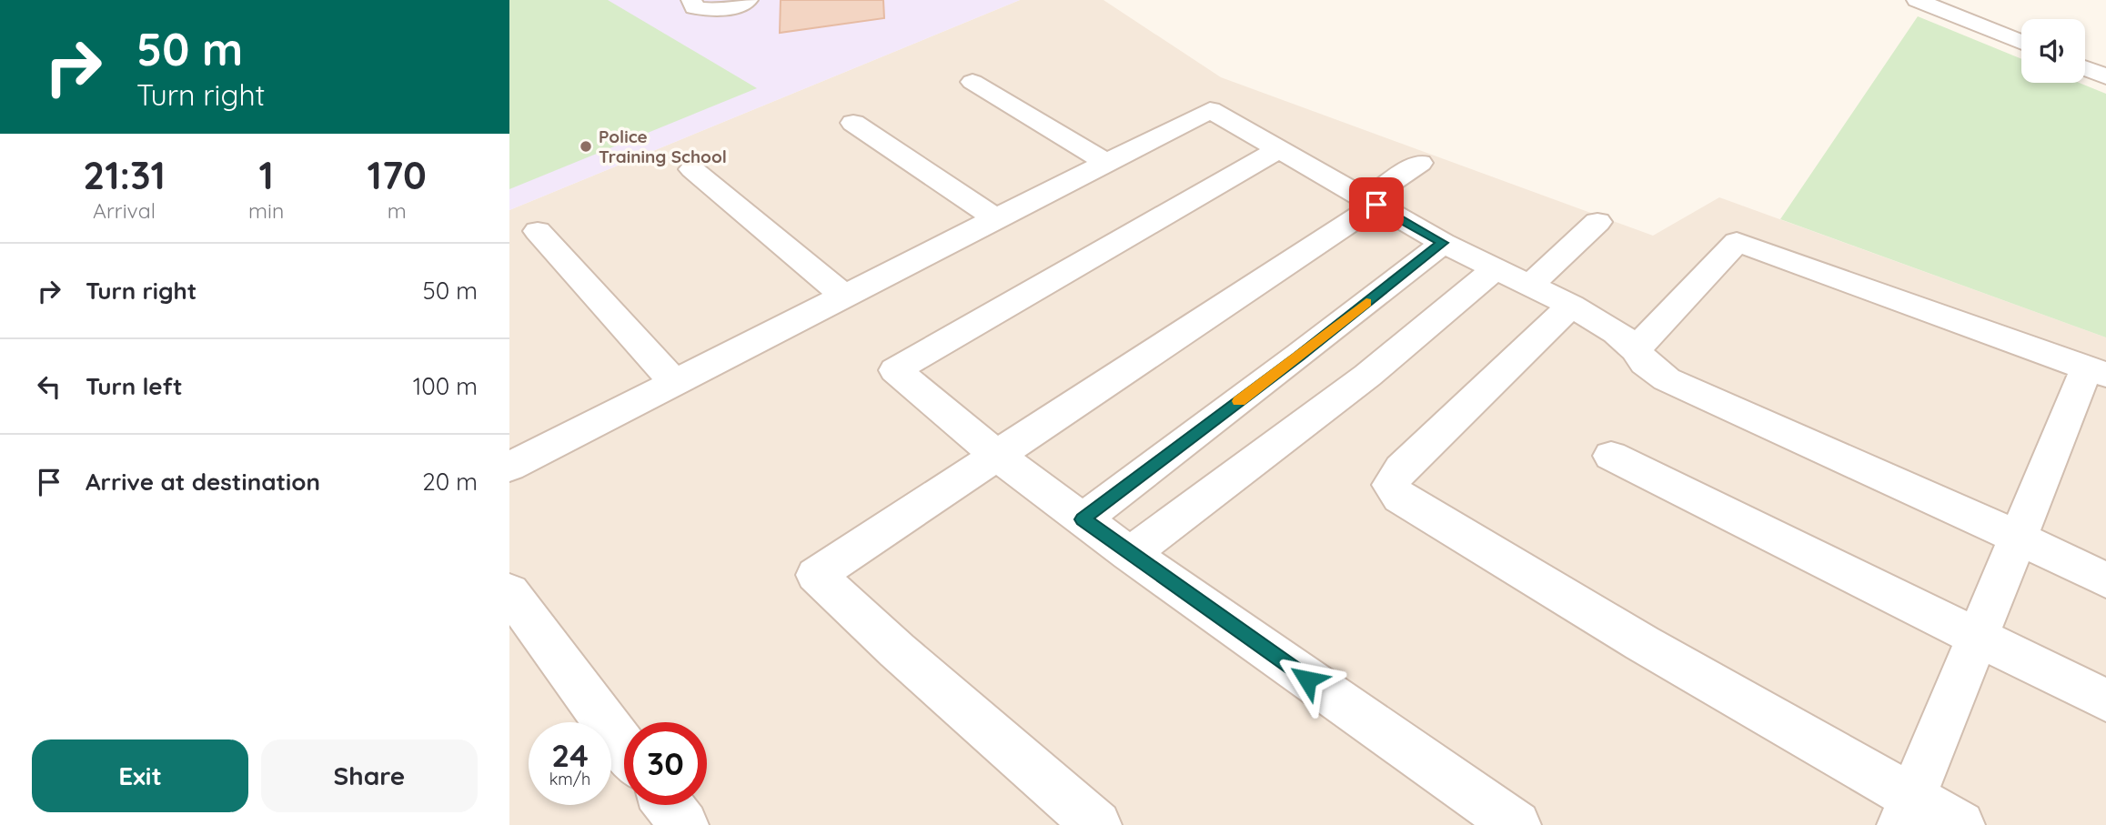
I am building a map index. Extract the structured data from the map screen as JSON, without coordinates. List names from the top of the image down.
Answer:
{
  "places": ["Police Training School"],
  "page": {
    "turn": ["50 m", "Turn right"],
    "eta": [
      "21:31",
      "Arrival",
      "1",
      "min",
      "170",
      "m"
    ],
    "list": [
      {
        "name": "Turn right",
        "value": "50 m"
      },
      {
        "name": "Turn left",
        "value": "100 m"
      },
      {
        "name": "Arrive at destination",
        "value": "20 m"
      }
    ],
    "speed": "24 km/h",
    "limit": "30",
    "buttons": ["Exit", "Share"]
  }
}
